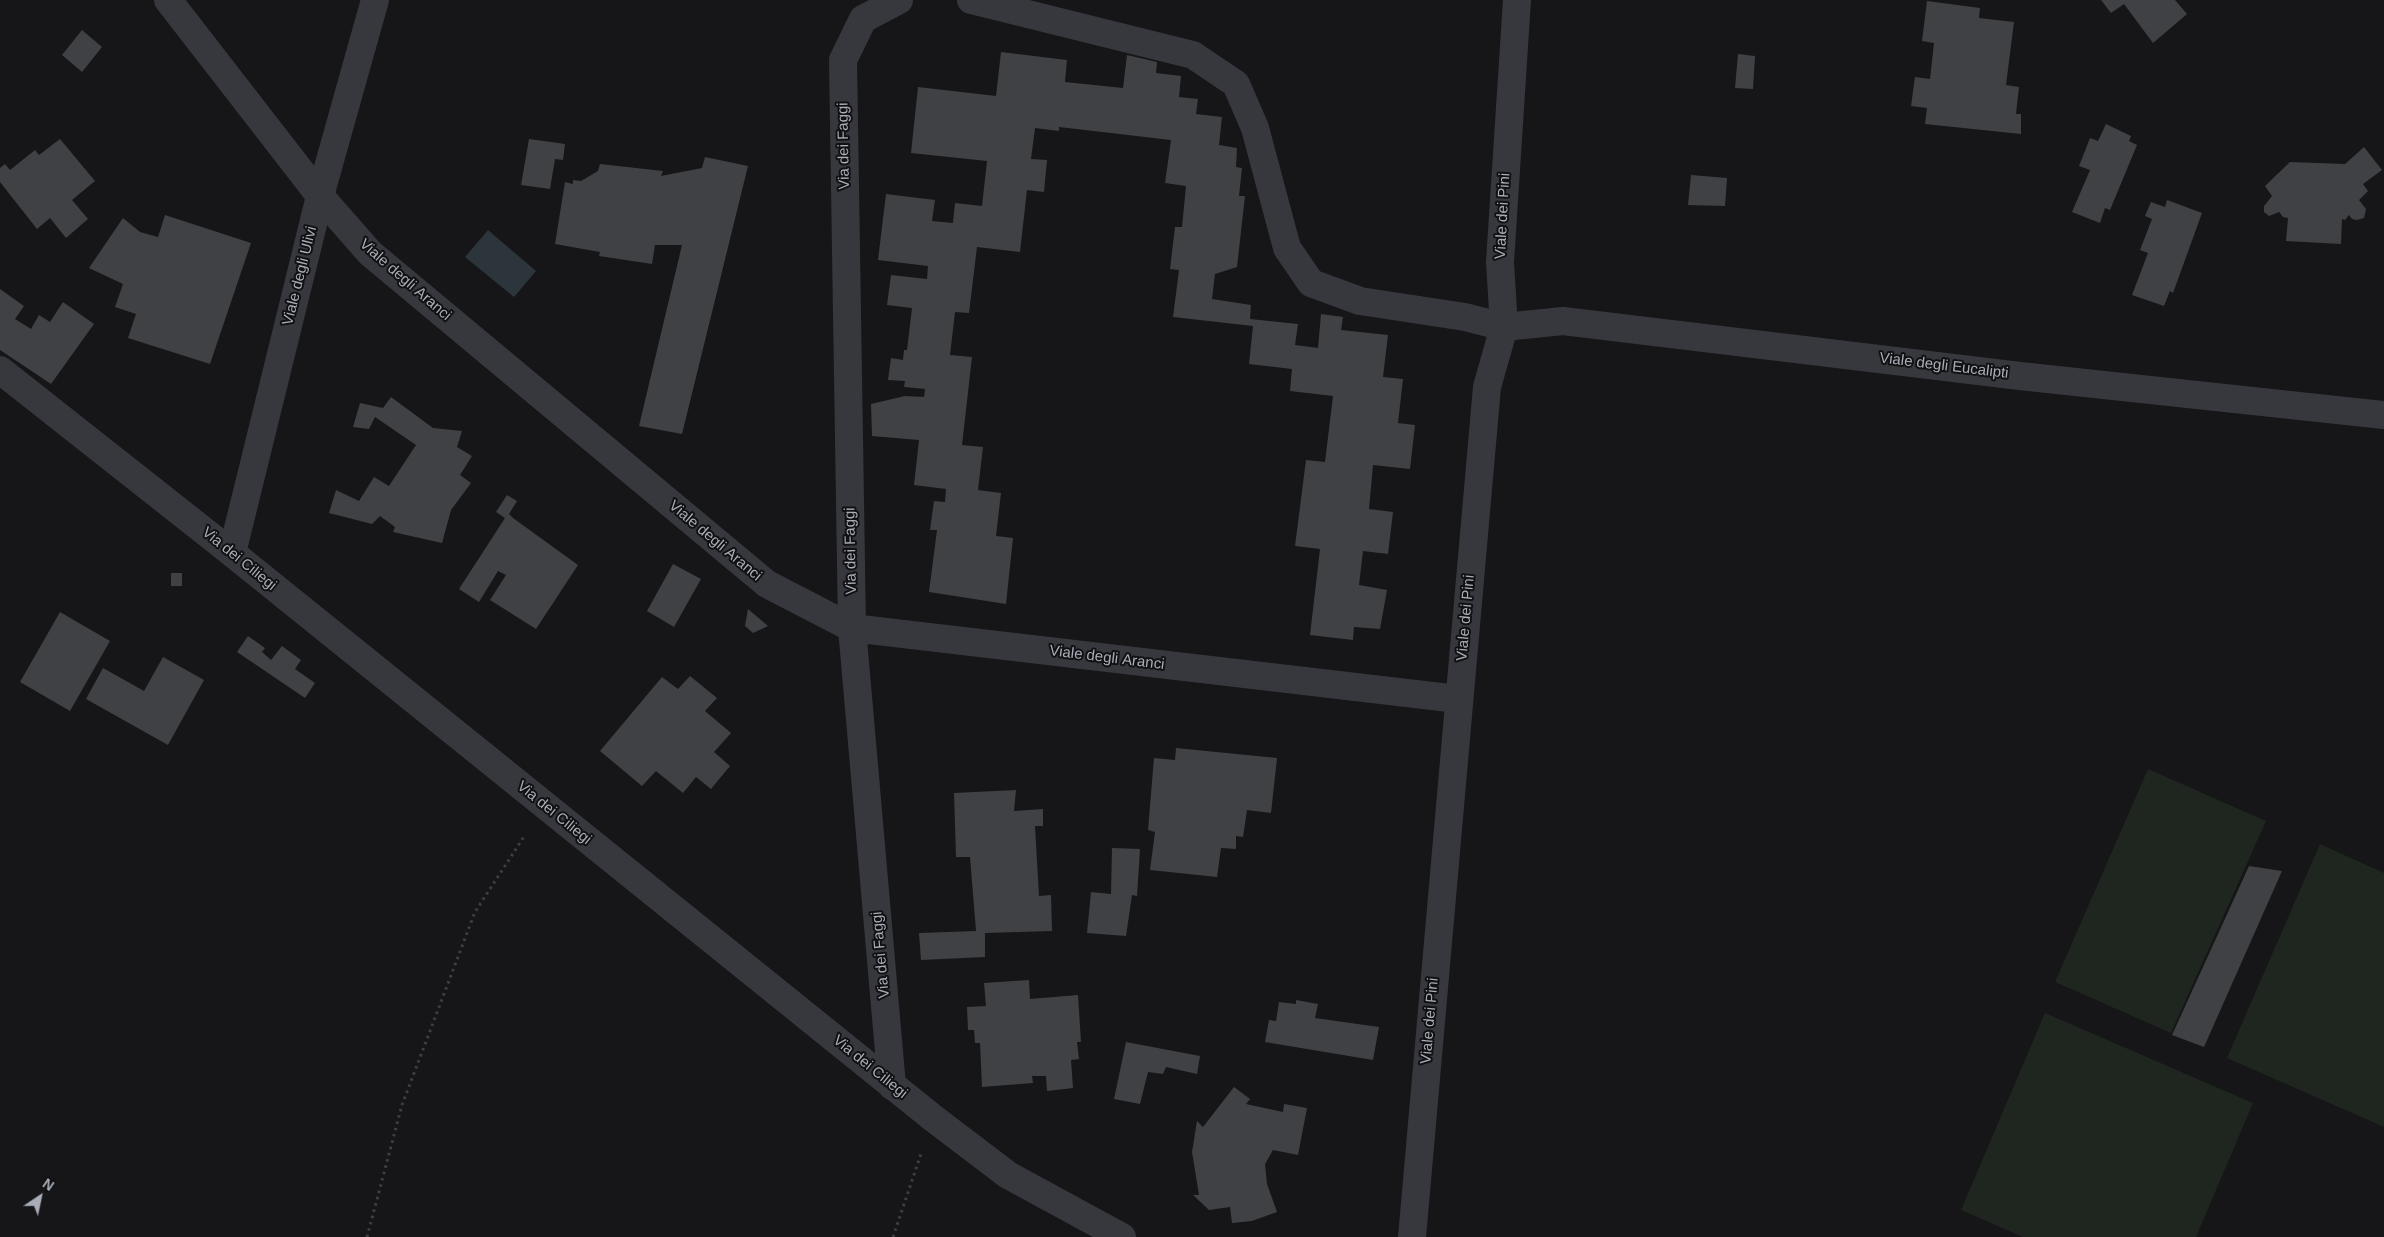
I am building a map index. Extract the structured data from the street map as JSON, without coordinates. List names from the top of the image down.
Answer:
{
  "streets": {
    "street": [
      "Via dei Faggi",
      "Viale dei Pini",
      "Viale degli Ulivi",
      "Viale degli Aranci",
      "Viale degli Eucalipti",
      "Via dei Ciliegi"
    ]
  },
  "crossings": [
    ["Via dei Faggi", "Viale degli Aranci"],
    ["Via dei Faggi", "Via dei Ciliegi"],
    ["Viale dei Pini", "Viale degli Aranci"],
    ["Viale dei Pini", "Viale degli Eucalipti"],
    ["Viale degli Ulivi", "Viale degli Aranci"],
    ["Viale degli Ulivi", "Via dei Ciliegi"]
  ],
  "north": "top right"
}
